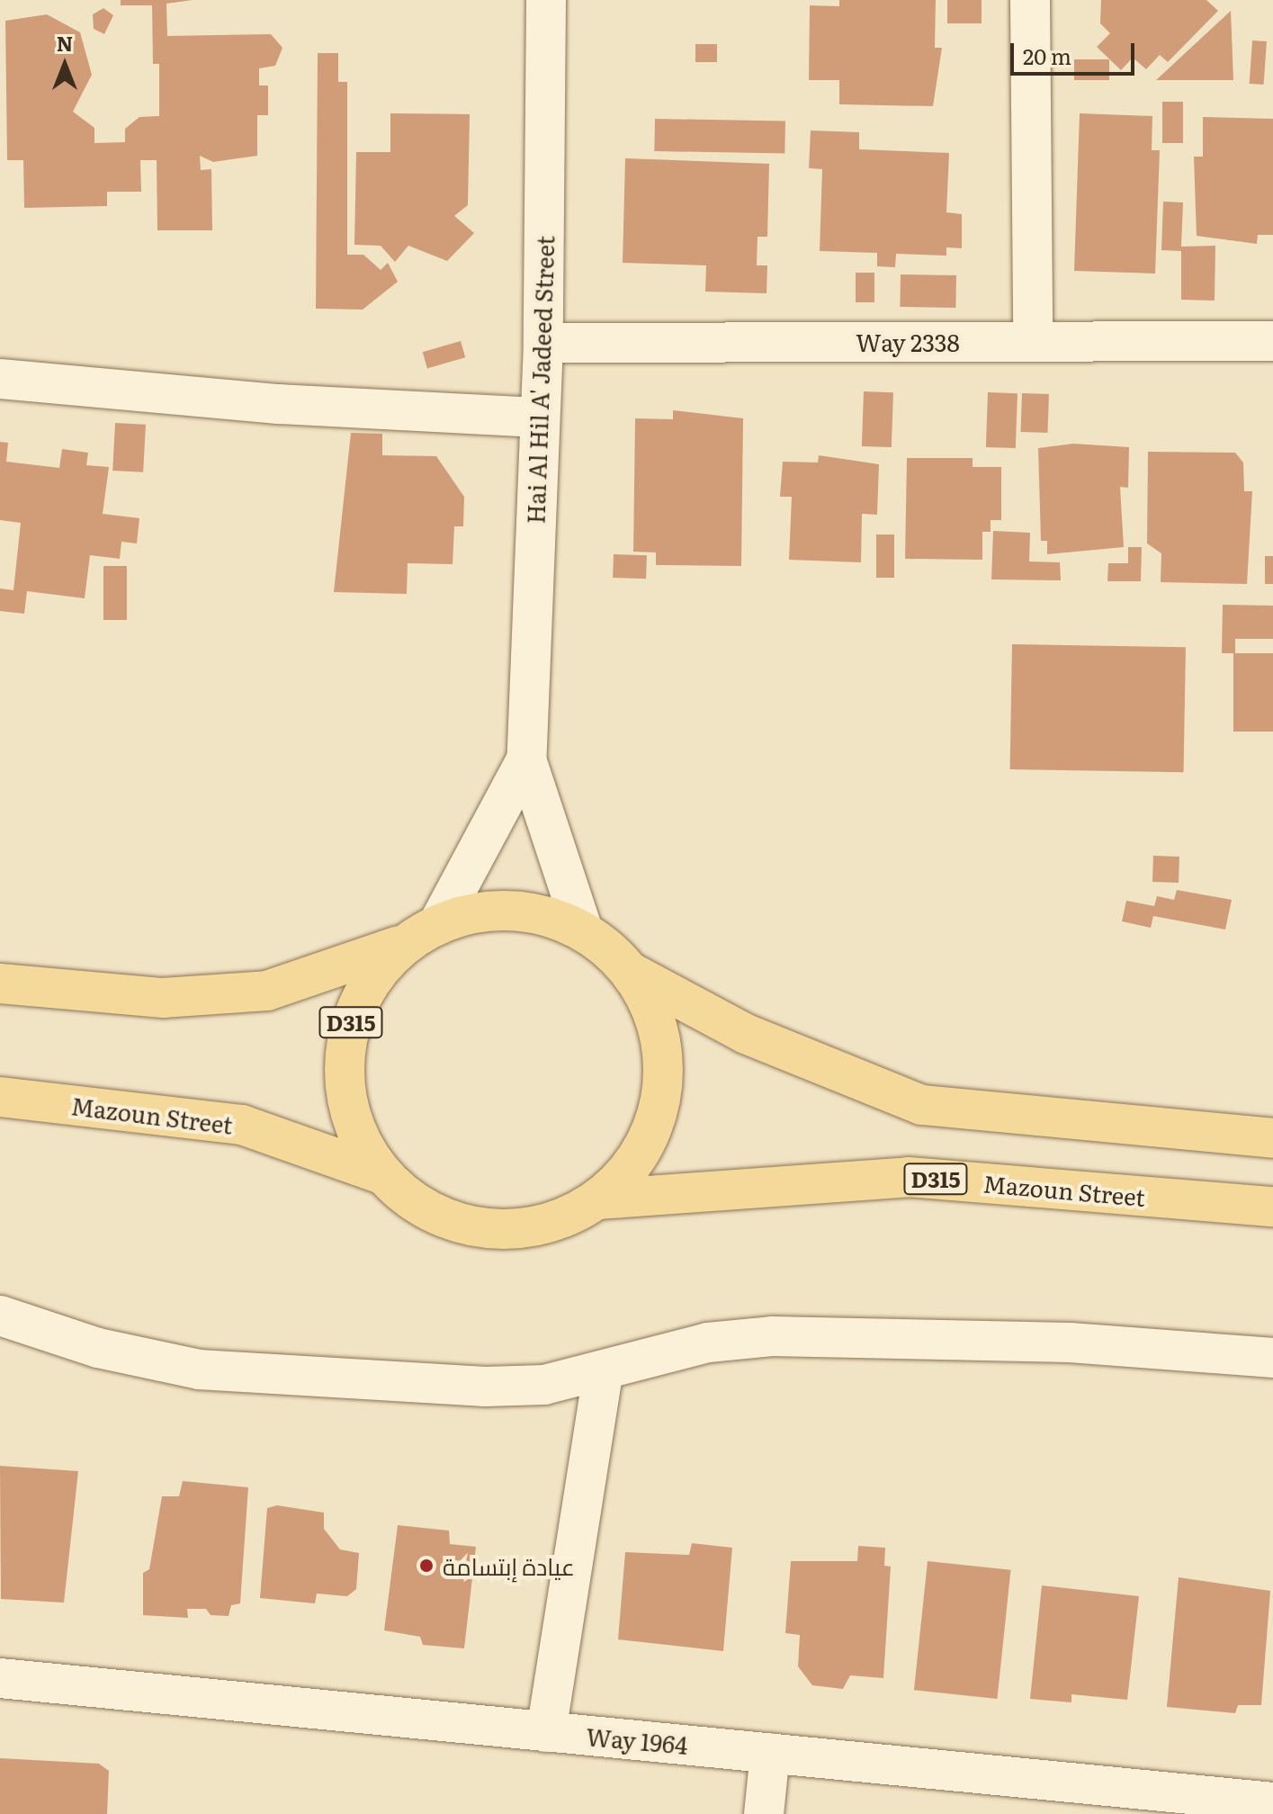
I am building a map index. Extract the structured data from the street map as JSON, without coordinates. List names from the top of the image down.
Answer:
{
  "streets": {
    "main road": ["D315", "Mazoun Street"],
    "street": ["Way 2338", "Hai Al Hil A' Jadeed Street", "Way 1964"]
  },
  "crossings": [
    ["Way 2338", "Hai Al Hil A' Jadeed Street"],
    ["Hai Al Hil A' Jadeed Street", "D315"],
    ["D315", "Mazoun Street"]
  ],
  "places": ["عيادة إبتسامة"],
  "scale_bar": "20 m",
  "north": "top"
}
